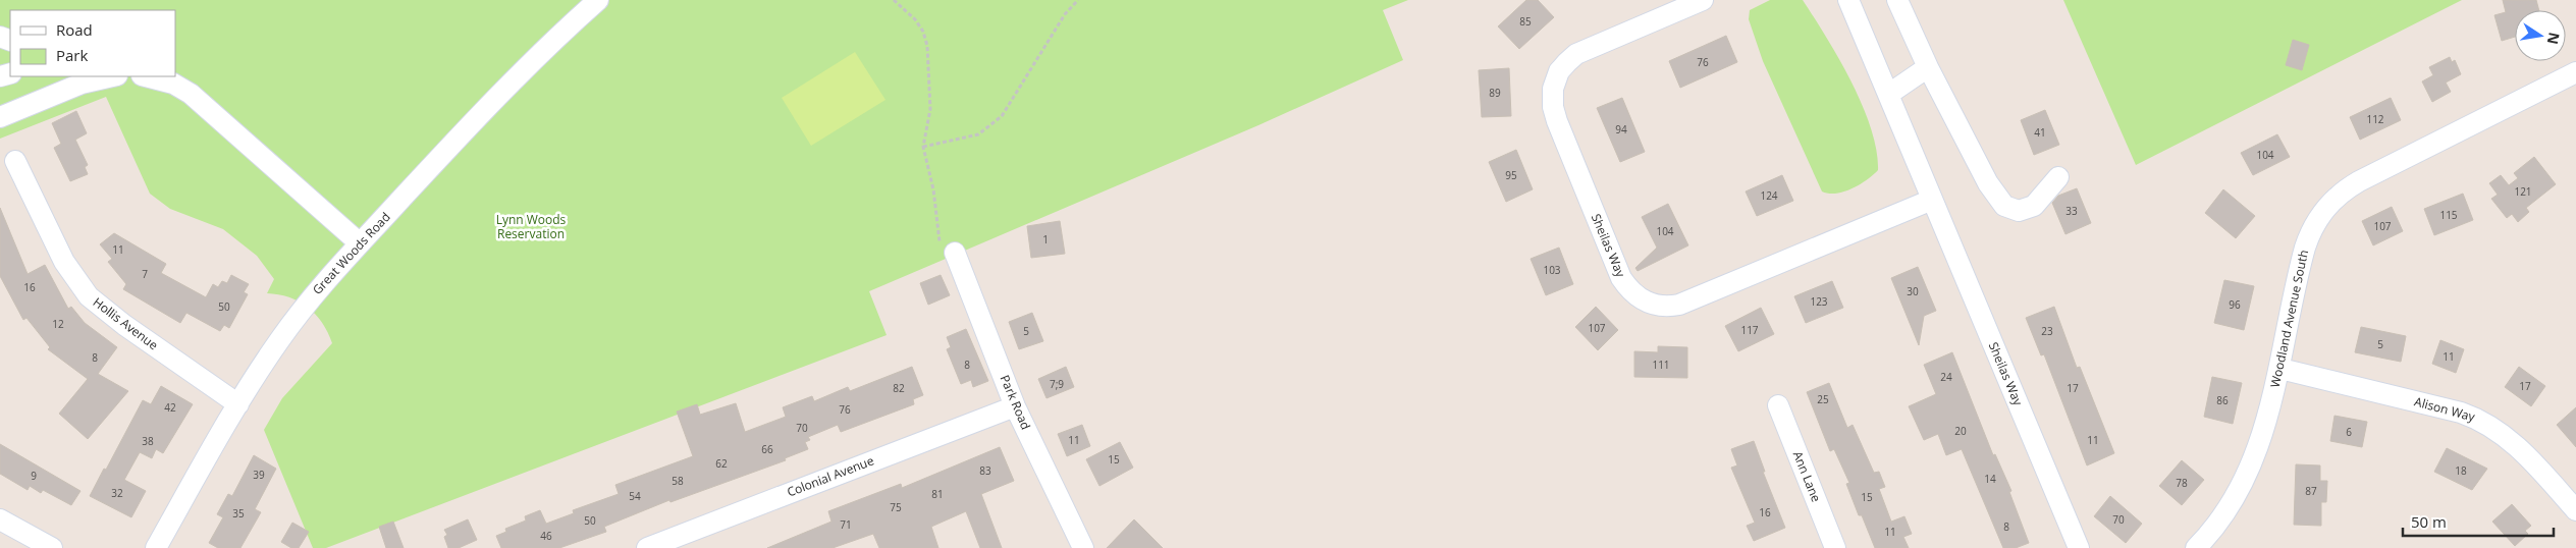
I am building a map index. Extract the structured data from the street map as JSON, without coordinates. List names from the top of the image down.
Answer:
{
  "streets": {
    "street": [
      "Sheilas Way",
      "Great Woods Road",
      "Woodland Avenue South",
      "Hollis Avenue",
      "Park Road",
      "Alison Way",
      "Colonial Avenue",
      "Ann Lane"
    ]
  },
  "crossings": [
    ["Great Woods Road", "Hollis Avenue"],
    ["Woodland Avenue South", "Alison Way"],
    ["Park Road", "Colonial Avenue"]
  ],
  "parks": ["Lynn Woods Reservation"],
  "house_numbers": [
    "85",
    "76",
    "89",
    "112",
    "94",
    "41",
    "104",
    "95",
    "121",
    "124",
    "33",
    "115",
    "107",
    "104",
    "1",
    "11",
    "103",
    "7",
    "16",
    "30",
    "123",
    "96",
    "50",
    "12",
    "107",
    "117",
    "5",
    "23",
    "5",
    "11",
    "8",
    "8",
    "111",
    "24",
    "7;9",
    "17",
    "82",
    "17",
    "25",
    "86",
    "42",
    "76",
    "70",
    "20",
    "6",
    "11",
    "11",
    "38",
    "66",
    "15",
    "62",
    "83",
    "18",
    "39",
    "9",
    "14",
    "58",
    "78",
    "87",
    "32",
    "81",
    "54",
    "15",
    "75",
    "16",
    "35",
    "70",
    "50",
    "71",
    "8",
    "11",
    "46"
  ],
  "legend": ["Road", "Park"],
  "scale_bar": "50 m",
  "north": "right"
}
